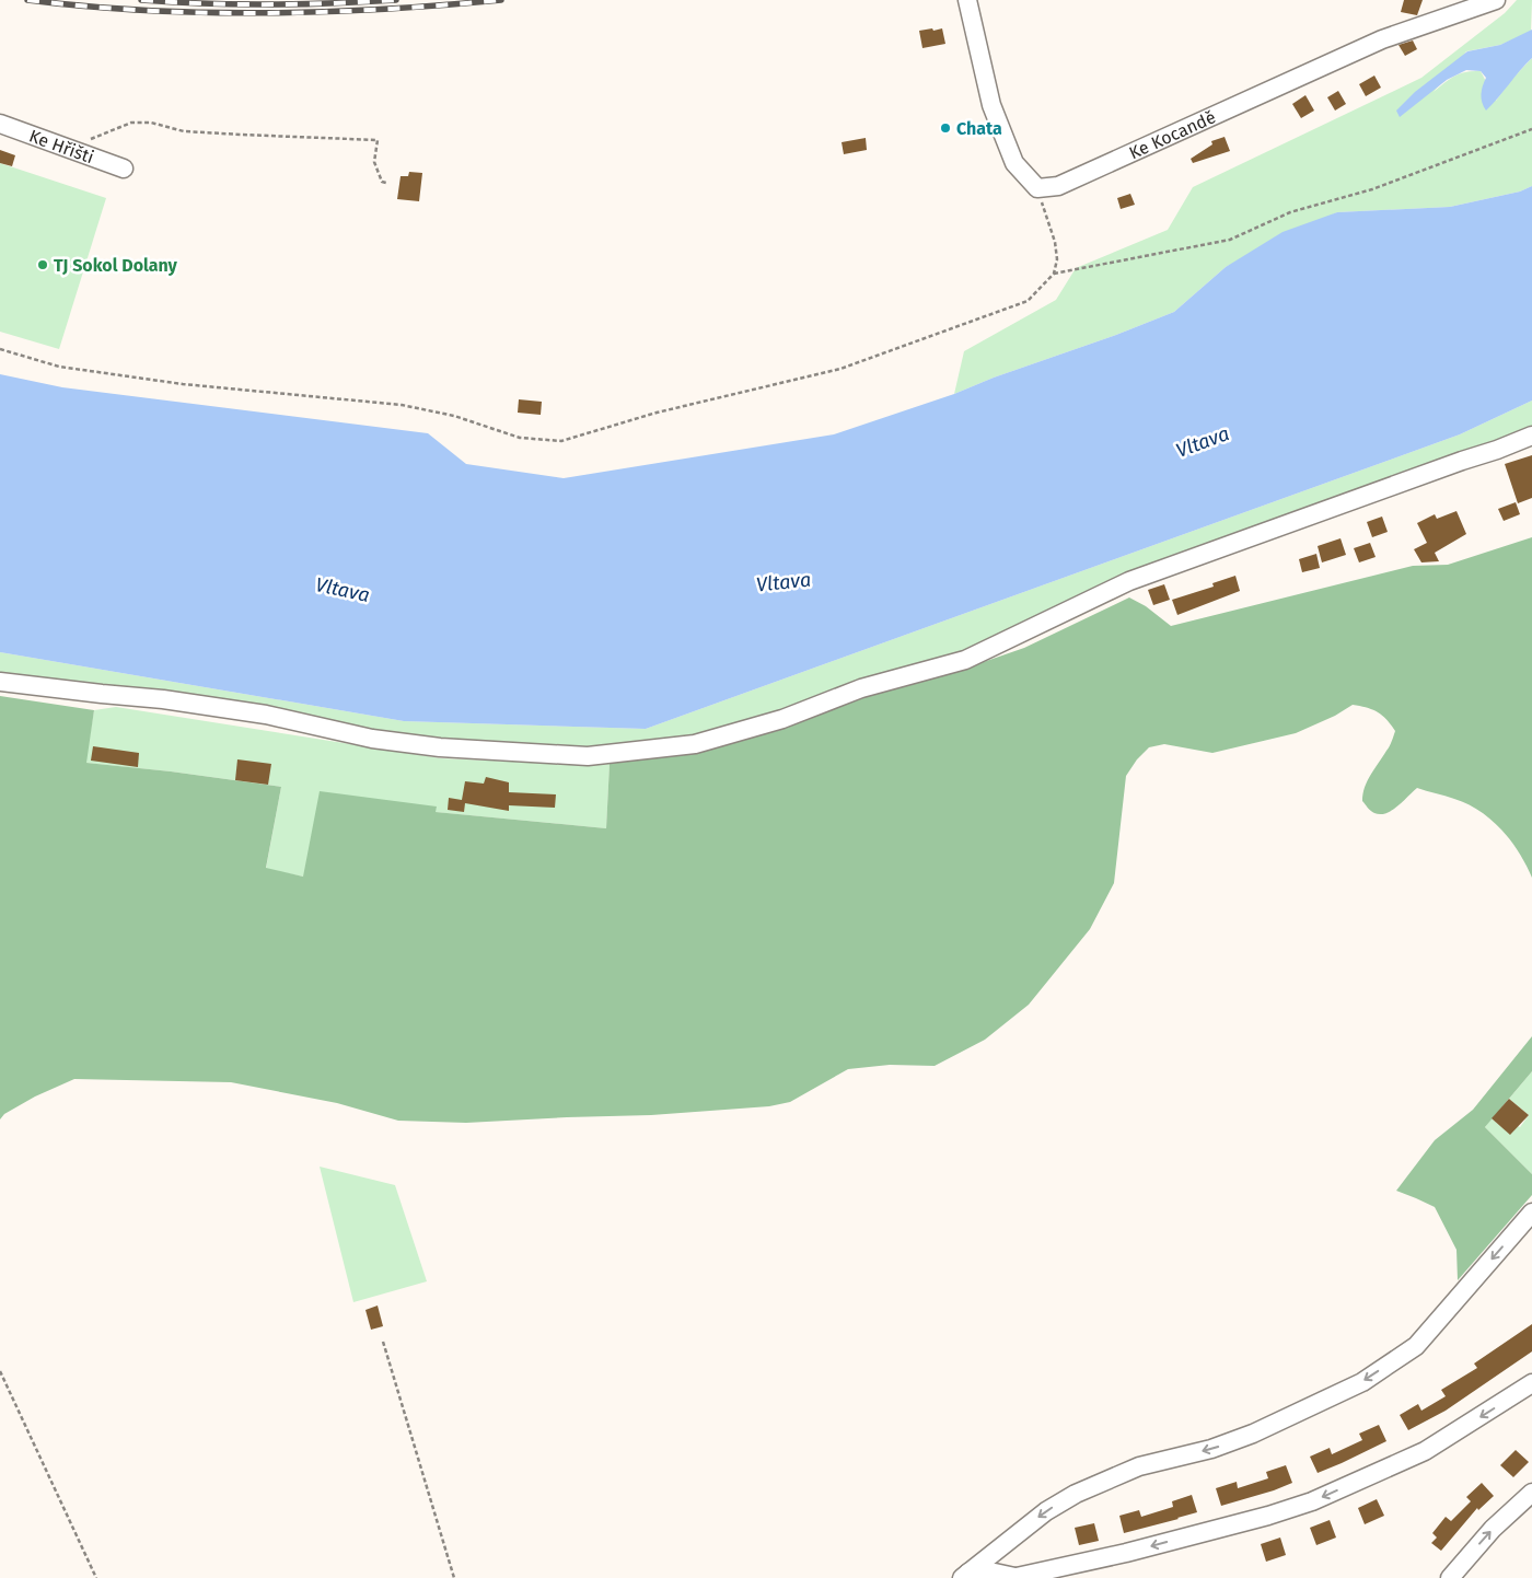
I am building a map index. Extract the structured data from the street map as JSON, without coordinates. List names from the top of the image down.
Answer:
{
  "streets": {
    "street": ["Ke Kocandě", "Ke Hřišti"]
  },
  "water": ["Vltava"],
  "places": ["Chata", "TJ Sokol Dolany"]
}
